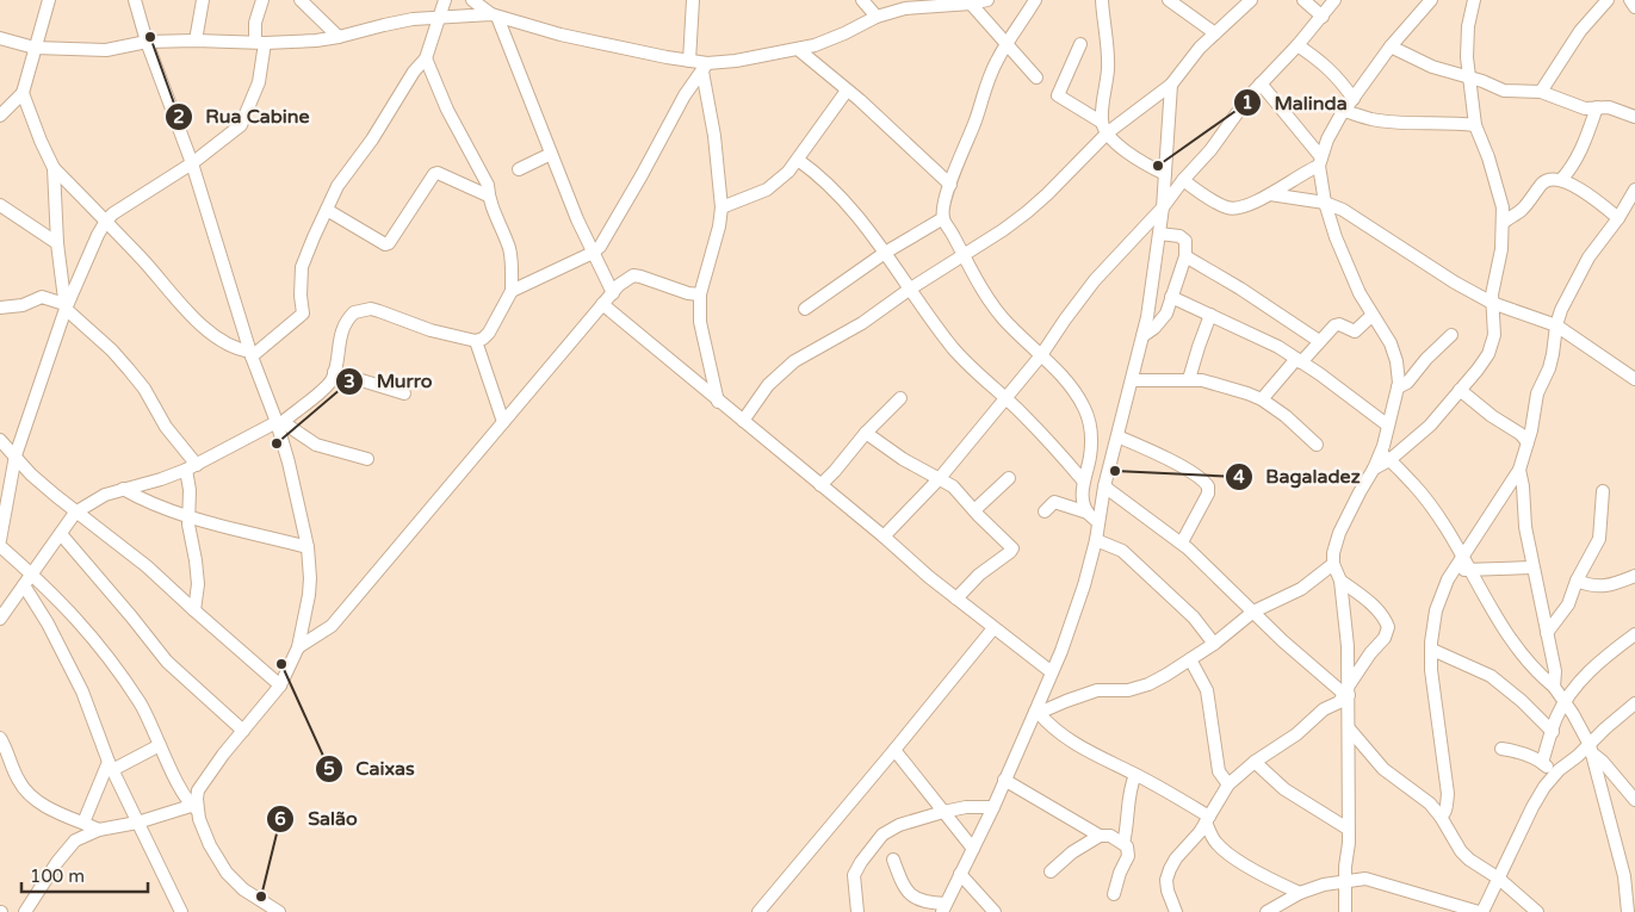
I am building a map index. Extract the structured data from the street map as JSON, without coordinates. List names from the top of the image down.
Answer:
{
  "places": [
    "Rua Cabine",
    "Malinda",
    "Murro",
    "Bagaladez",
    "Caixas",
    "Salão"
  ],
  "scale_bar": "100 m"
}
